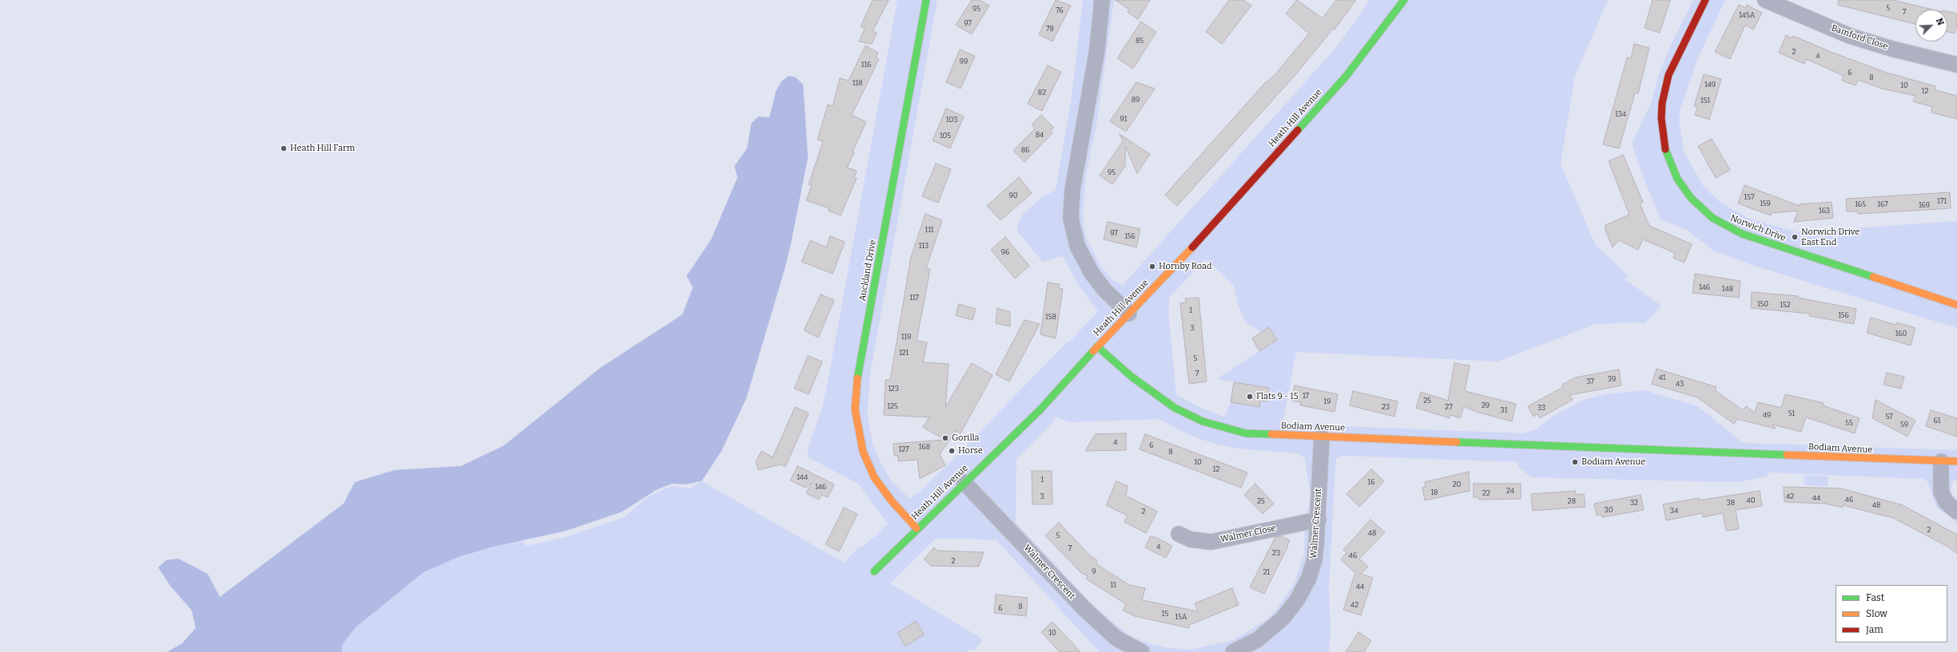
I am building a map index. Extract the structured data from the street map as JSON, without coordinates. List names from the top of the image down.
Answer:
{
  "streets": {
    "street": [
      "Bamford Close",
      "Heath Hill Avenue",
      "Norwich Drive",
      "Auckland Drive",
      "Bodiam Avenue",
      "Walmer Crescent",
      "Walmer Close"
    ]
  },
  "crossings": [
    ["Heath Hill Avenue", "Auckland Drive"],
    ["Heath Hill Avenue", "Bodiam Avenue"],
    ["Heath Hill Avenue", "Walmer Crescent"],
    ["Bodiam Avenue", "Walmer Crescent"],
    ["Walmer Crescent", "Walmer Close"]
  ],
  "places": [
    "Heath Hill Farm",
    "Norwich Drive East End",
    "Hornby Road",
    "Flats 9 - 15",
    "Gorilla",
    "Horse",
    "Bodiam Avenue"
  ],
  "house_numbers": [
    "5",
    "95",
    "76",
    "7",
    "145A",
    "97",
    "78",
    "85",
    "2",
    "4",
    "99",
    "116",
    "6",
    "8",
    "118",
    "149",
    "10",
    "12",
    "82",
    "89",
    "151",
    "134",
    "91",
    "103",
    "84",
    "105",
    "86",
    "95",
    "90",
    "157",
    "171",
    "159",
    "165",
    "167",
    "169",
    "163",
    "111",
    "97",
    "156",
    "113",
    "96",
    "146",
    "148",
    "117",
    "150",
    "152",
    "1",
    "156",
    "158",
    "3",
    "160",
    "119",
    "121",
    "5",
    "7",
    "41",
    "39",
    "37",
    "43",
    "123",
    "17",
    "25",
    "19",
    "29",
    "125",
    "23",
    "27",
    "33",
    "31",
    "51",
    "49",
    "57",
    "61",
    "55",
    "59",
    "4",
    "6",
    "168",
    "127",
    "8",
    "10",
    "12",
    "144",
    "1",
    "16",
    "20",
    "146",
    "24",
    "18",
    "22",
    "3",
    "42",
    "44",
    "46",
    "40",
    "25",
    "28",
    "32",
    "38",
    "48",
    "30",
    "34",
    "2",
    "2",
    "48",
    "5",
    "4",
    "7",
    "23",
    "46",
    "2",
    "9",
    "21",
    "11",
    "44",
    "42",
    "8",
    "6",
    "15",
    "15A",
    "10"
  ],
  "legend": ["Fast", "Slow", "Jam"],
  "north": "top right"
}
